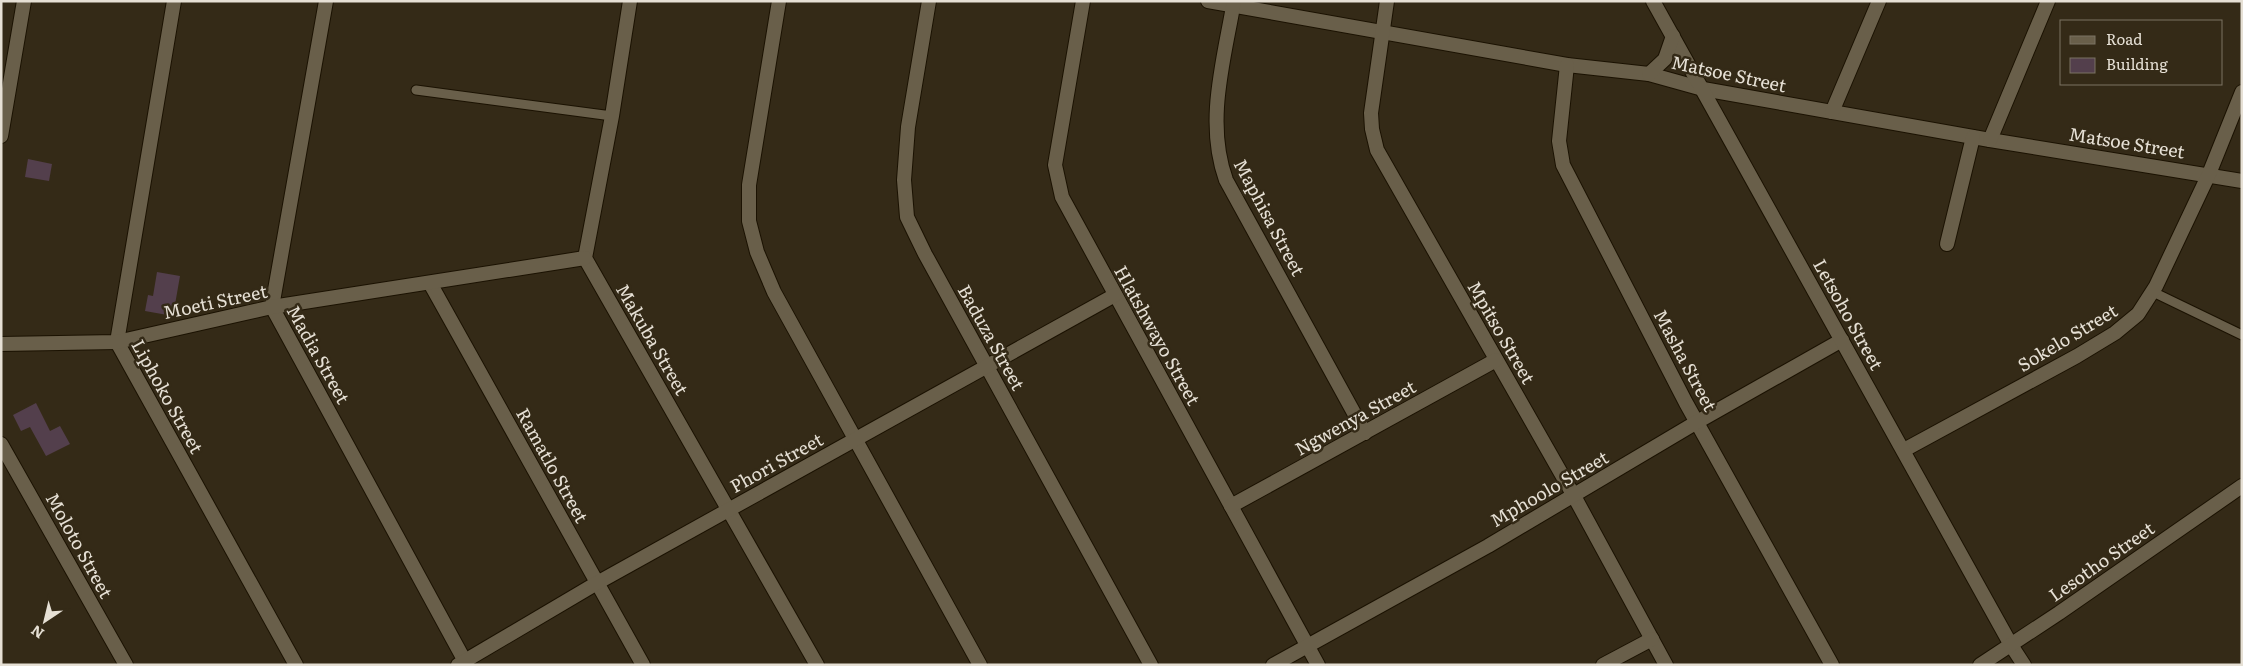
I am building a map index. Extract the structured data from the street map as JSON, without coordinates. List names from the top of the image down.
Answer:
{
  "streets": {
    "street": [
      "Matsoe Street",
      "Maphisa Street",
      "Moeti Street",
      "Letsoho Street",
      "Mpitso Street",
      "Hlatshwayo Street",
      "Baduza Street",
      "Sokelo Street",
      "Makuba Street",
      "Madia Street",
      "Masha Street",
      "Liphoko Street",
      "Ngwenya Street",
      "Phori Street",
      "Ramatlo Street",
      "Mphoolo Street",
      "Moloto Street",
      "Lesotho Street"
    ]
  },
  "crossings": [
    ["Matsoe Street", "Maphisa Street"],
    ["Matsoe Street", "Letsoho Street"],
    ["Matsoe Street", "Mpitso Street"],
    ["Matsoe Street", "Sokelo Street"],
    ["Matsoe Street", "Masha Street"],
    ["Maphisa Street", "Ngwenya Street"],
    ["Moeti Street", "Makuba Street"],
    ["Moeti Street", "Madia Street"],
    ["Moeti Street", "Liphoko Street"],
    ["Moeti Street", "Ramatlo Street"],
    ["Letsoho Street", "Sokelo Street"],
    ["Letsoho Street", "Mphoolo Street"],
    ["Letsoho Street", "Lesotho Street"],
    ["Mpitso Street", "Ngwenya Street"],
    ["Mpitso Street", "Mphoolo Street"],
    ["Hlatshwayo Street", "Ngwenya Street"],
    ["Hlatshwayo Street", "Phori Street"],
    ["Hlatshwayo Street", "Mphoolo Street"],
    ["Baduza Street", "Phori Street"],
    ["Makuba Street", "Phori Street"],
    ["Madia Street", "Phori Street"],
    ["Masha Street", "Mphoolo Street"],
    ["Phori Street", "Ramatlo Street"]
  ],
  "legend": ["Road", "Building"],
  "north": "bottom left"
}
